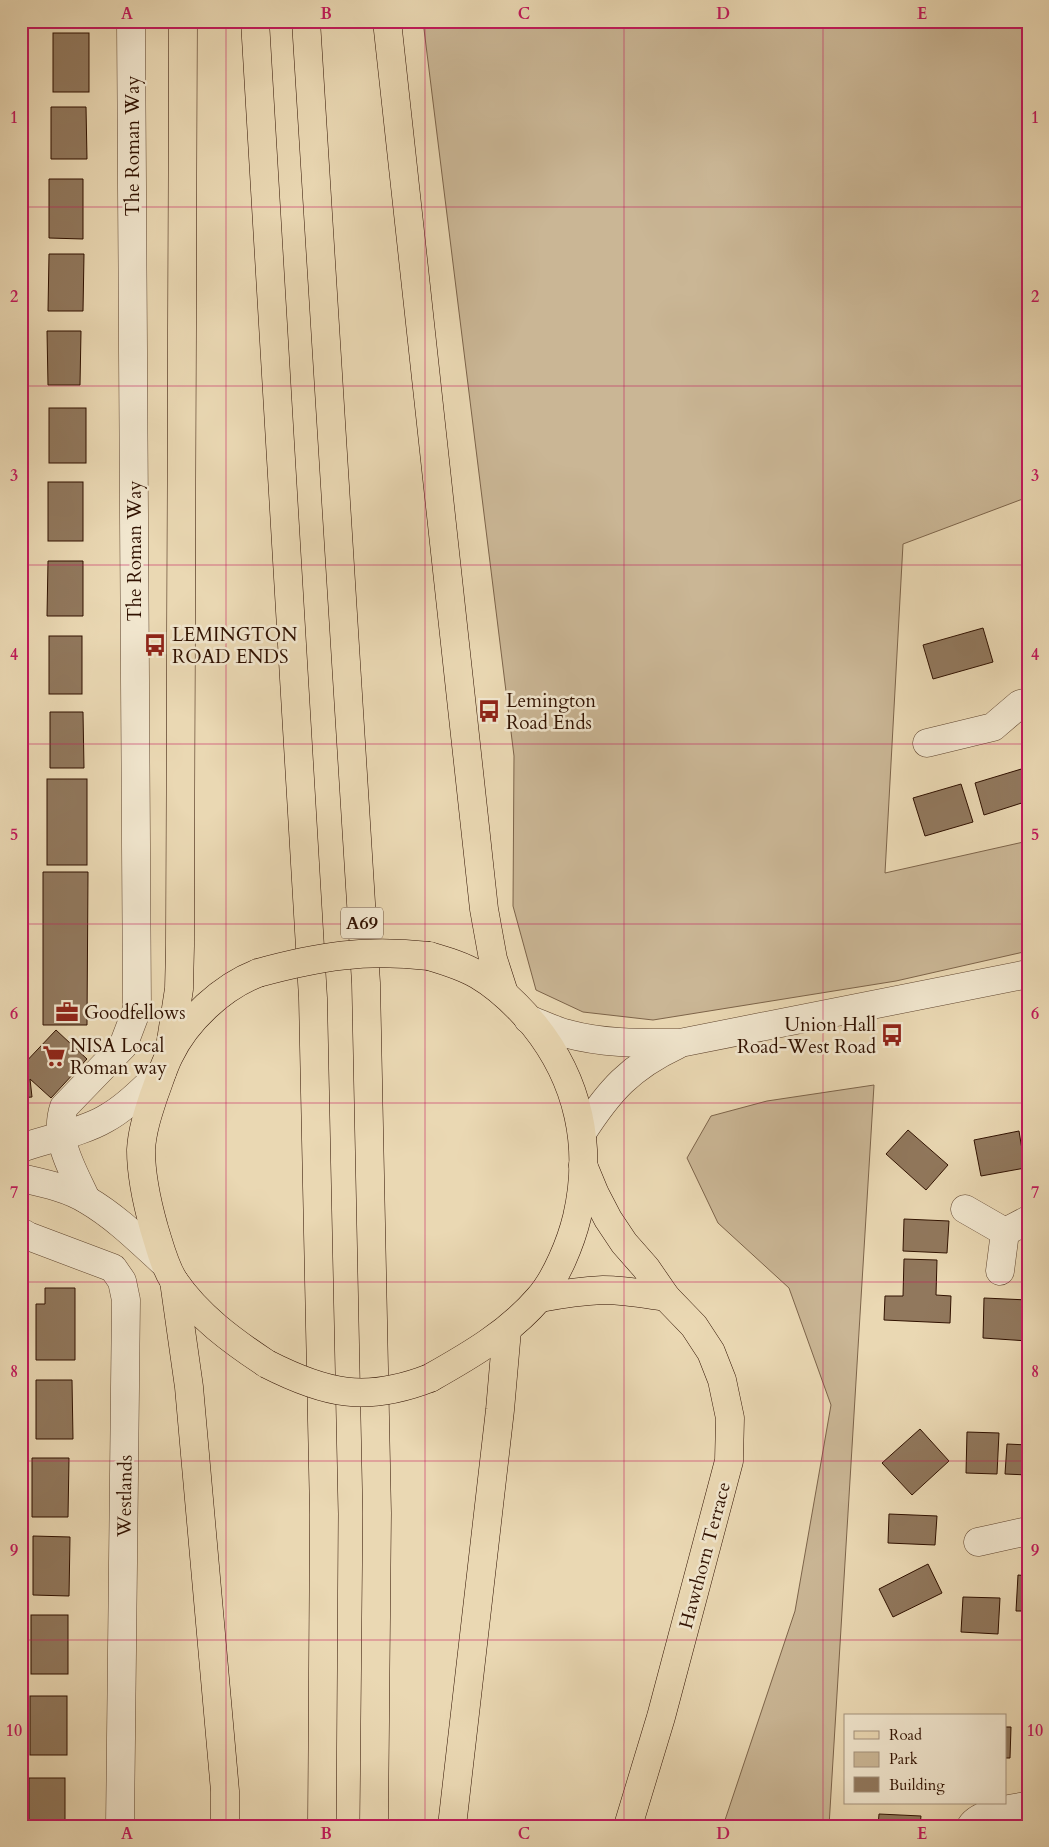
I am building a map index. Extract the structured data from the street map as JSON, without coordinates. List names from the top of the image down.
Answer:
{
  "streets": {
    "main road": ["A69", "Hawthorn Terrace"],
    "street": ["The Roman Way", "Westlands"]
  },
  "places": {
    "bus stop": ["LEMINGTON ROAD ENDS", "Lemington Road Ends", "Union Hall Road-West Road"],
    "office": ["Goodfellows"],
    "supermarket": ["NISA Local Roman way"]
  },
  "legend": ["Road", "Park", "Building"],
  "grid": {
    "columns": [
      "A",
      "B",
      "C",
      "D",
      "E"
    ],
    "rows": [
      "1",
      "2",
      "3",
      "4",
      "5",
      "6",
      "7",
      "8",
      "9",
      "10"
    ]
  }
}
